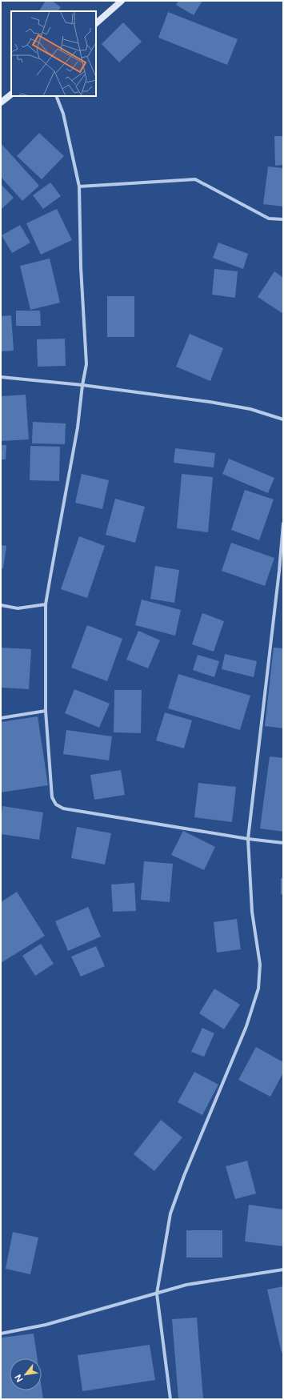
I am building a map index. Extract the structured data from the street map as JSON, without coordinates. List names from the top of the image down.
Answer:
{
  "north": "bottom left"
}
